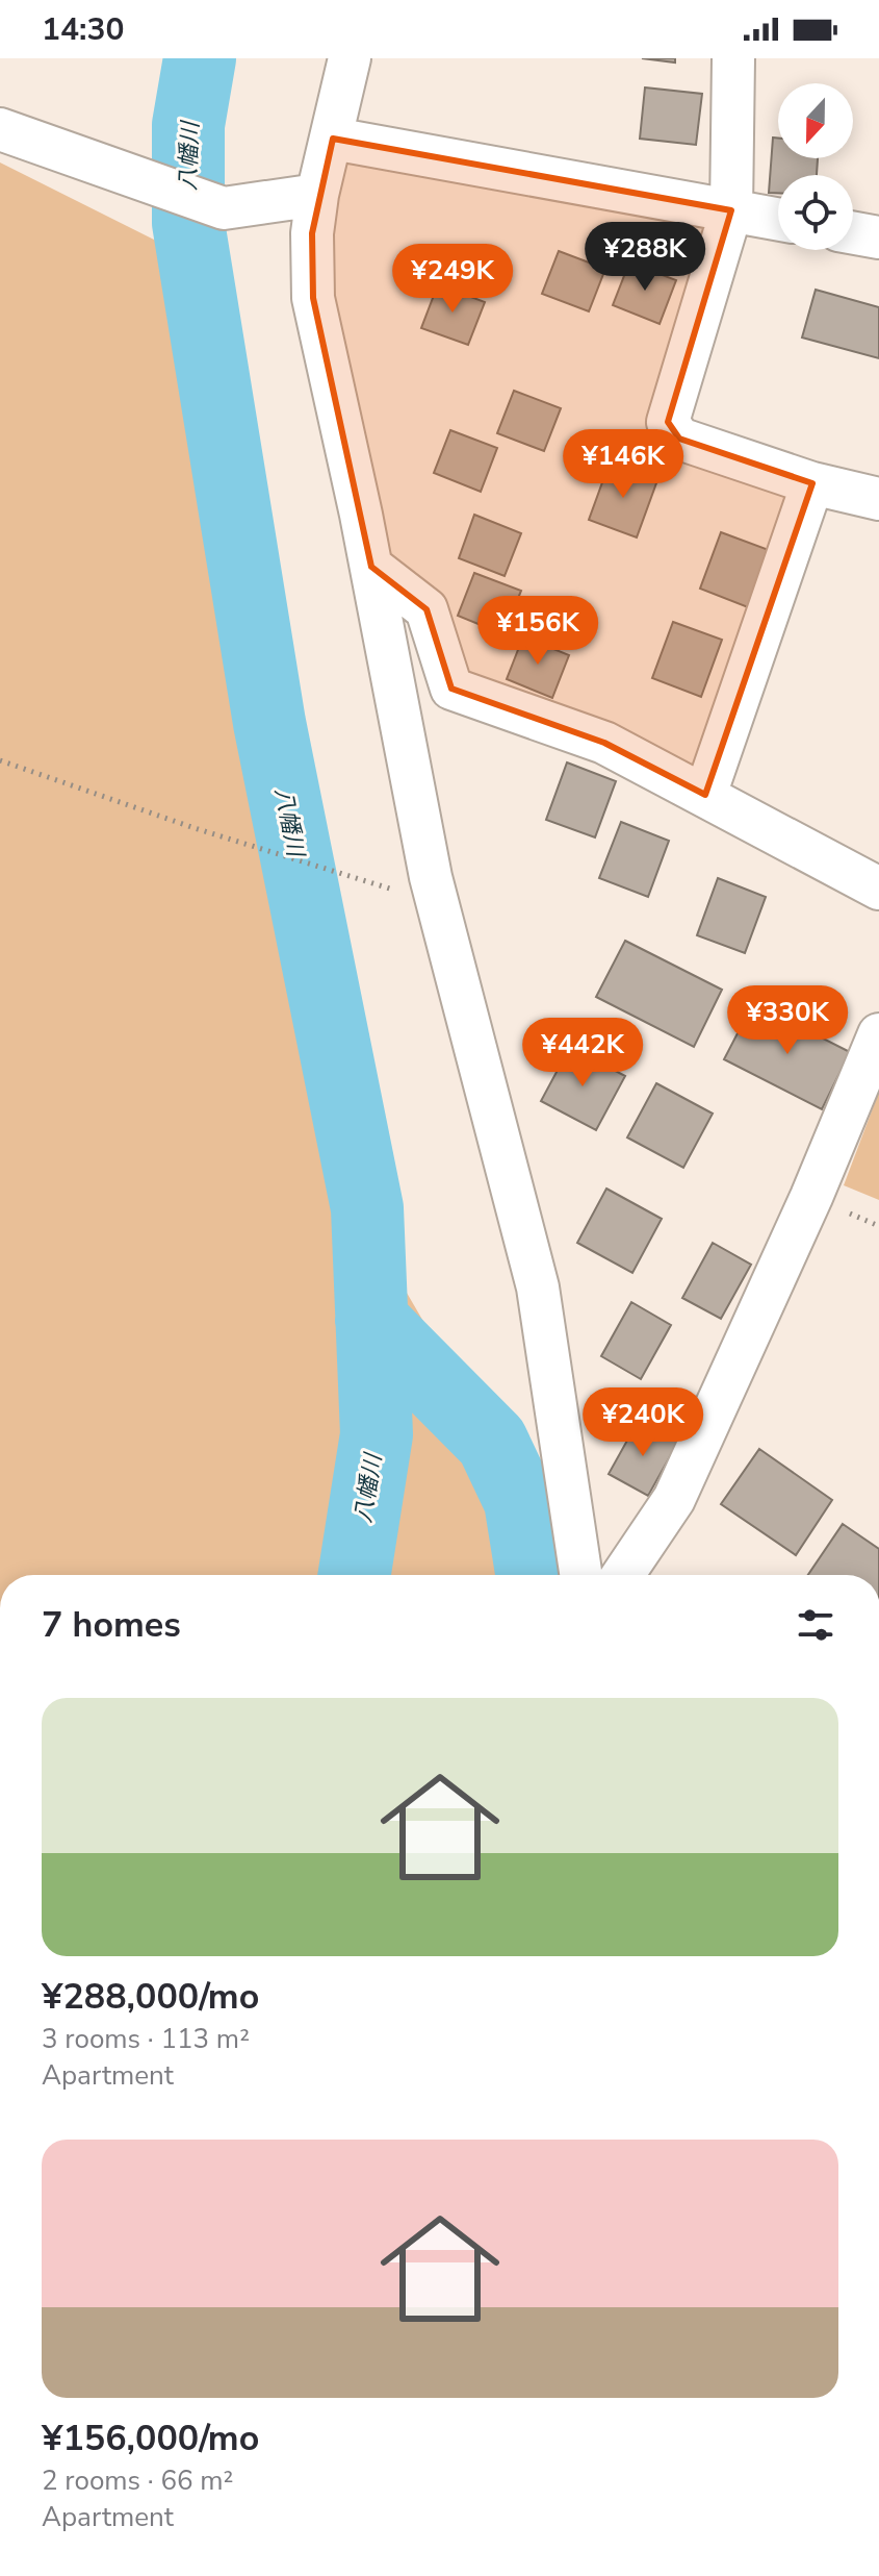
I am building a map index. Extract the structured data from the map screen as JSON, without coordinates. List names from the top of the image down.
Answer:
{
  "water": ["八幡川"],
  "north": "bottom",
  "page": {
    "status": "14:30",
    "price": [
      "¥288K",
      "¥249K",
      "¥146K",
      "¥156K",
      "¥330K",
      "¥442K",
      "¥240K"
    ],
    "heading": "7 homes",
    "list": [
      {
        "name": "¥288,000/mo",
        "note": "3 rooms · 113 m² · Apartment"
      },
      {
        "name": "¥156,000/mo",
        "note": "2 rooms · 66 m² · Apartment"
      }
    ]
  }
}
